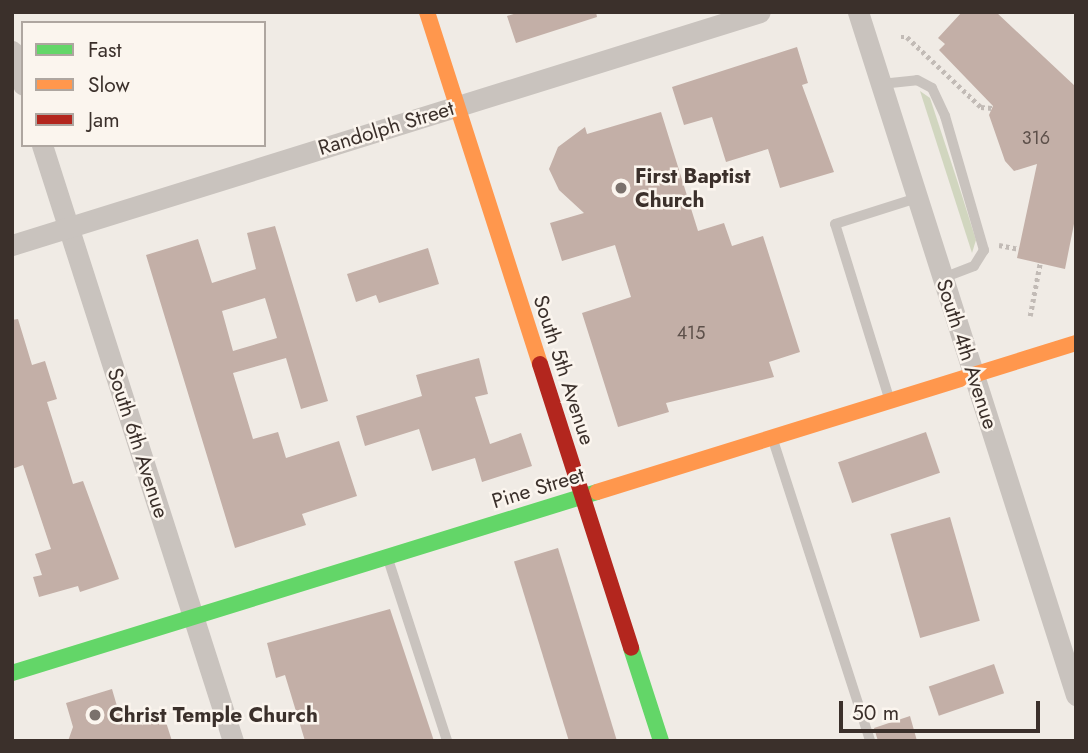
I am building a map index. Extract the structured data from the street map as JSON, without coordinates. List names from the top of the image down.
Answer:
{
  "streets": {
    "street": [
      "Randolph Street",
      "South 4th Avenue",
      "South 5th Avenue",
      "South 6th Avenue",
      "Pine Street"
    ]
  },
  "crossings": [
    ["Randolph Street", "South 5th Avenue"],
    ["Randolph Street", "South 6th Avenue"],
    ["South 4th Avenue", "Pine Street"],
    ["South 5th Avenue", "Pine Street"],
    ["South 6th Avenue", "Pine Street"]
  ],
  "places": ["First Baptist Church", "Christ Temple Church"],
  "house_numbers": ["316", "415"],
  "legend": ["Fast", "Slow", "Jam"],
  "scale_bar": "50 m"
}
